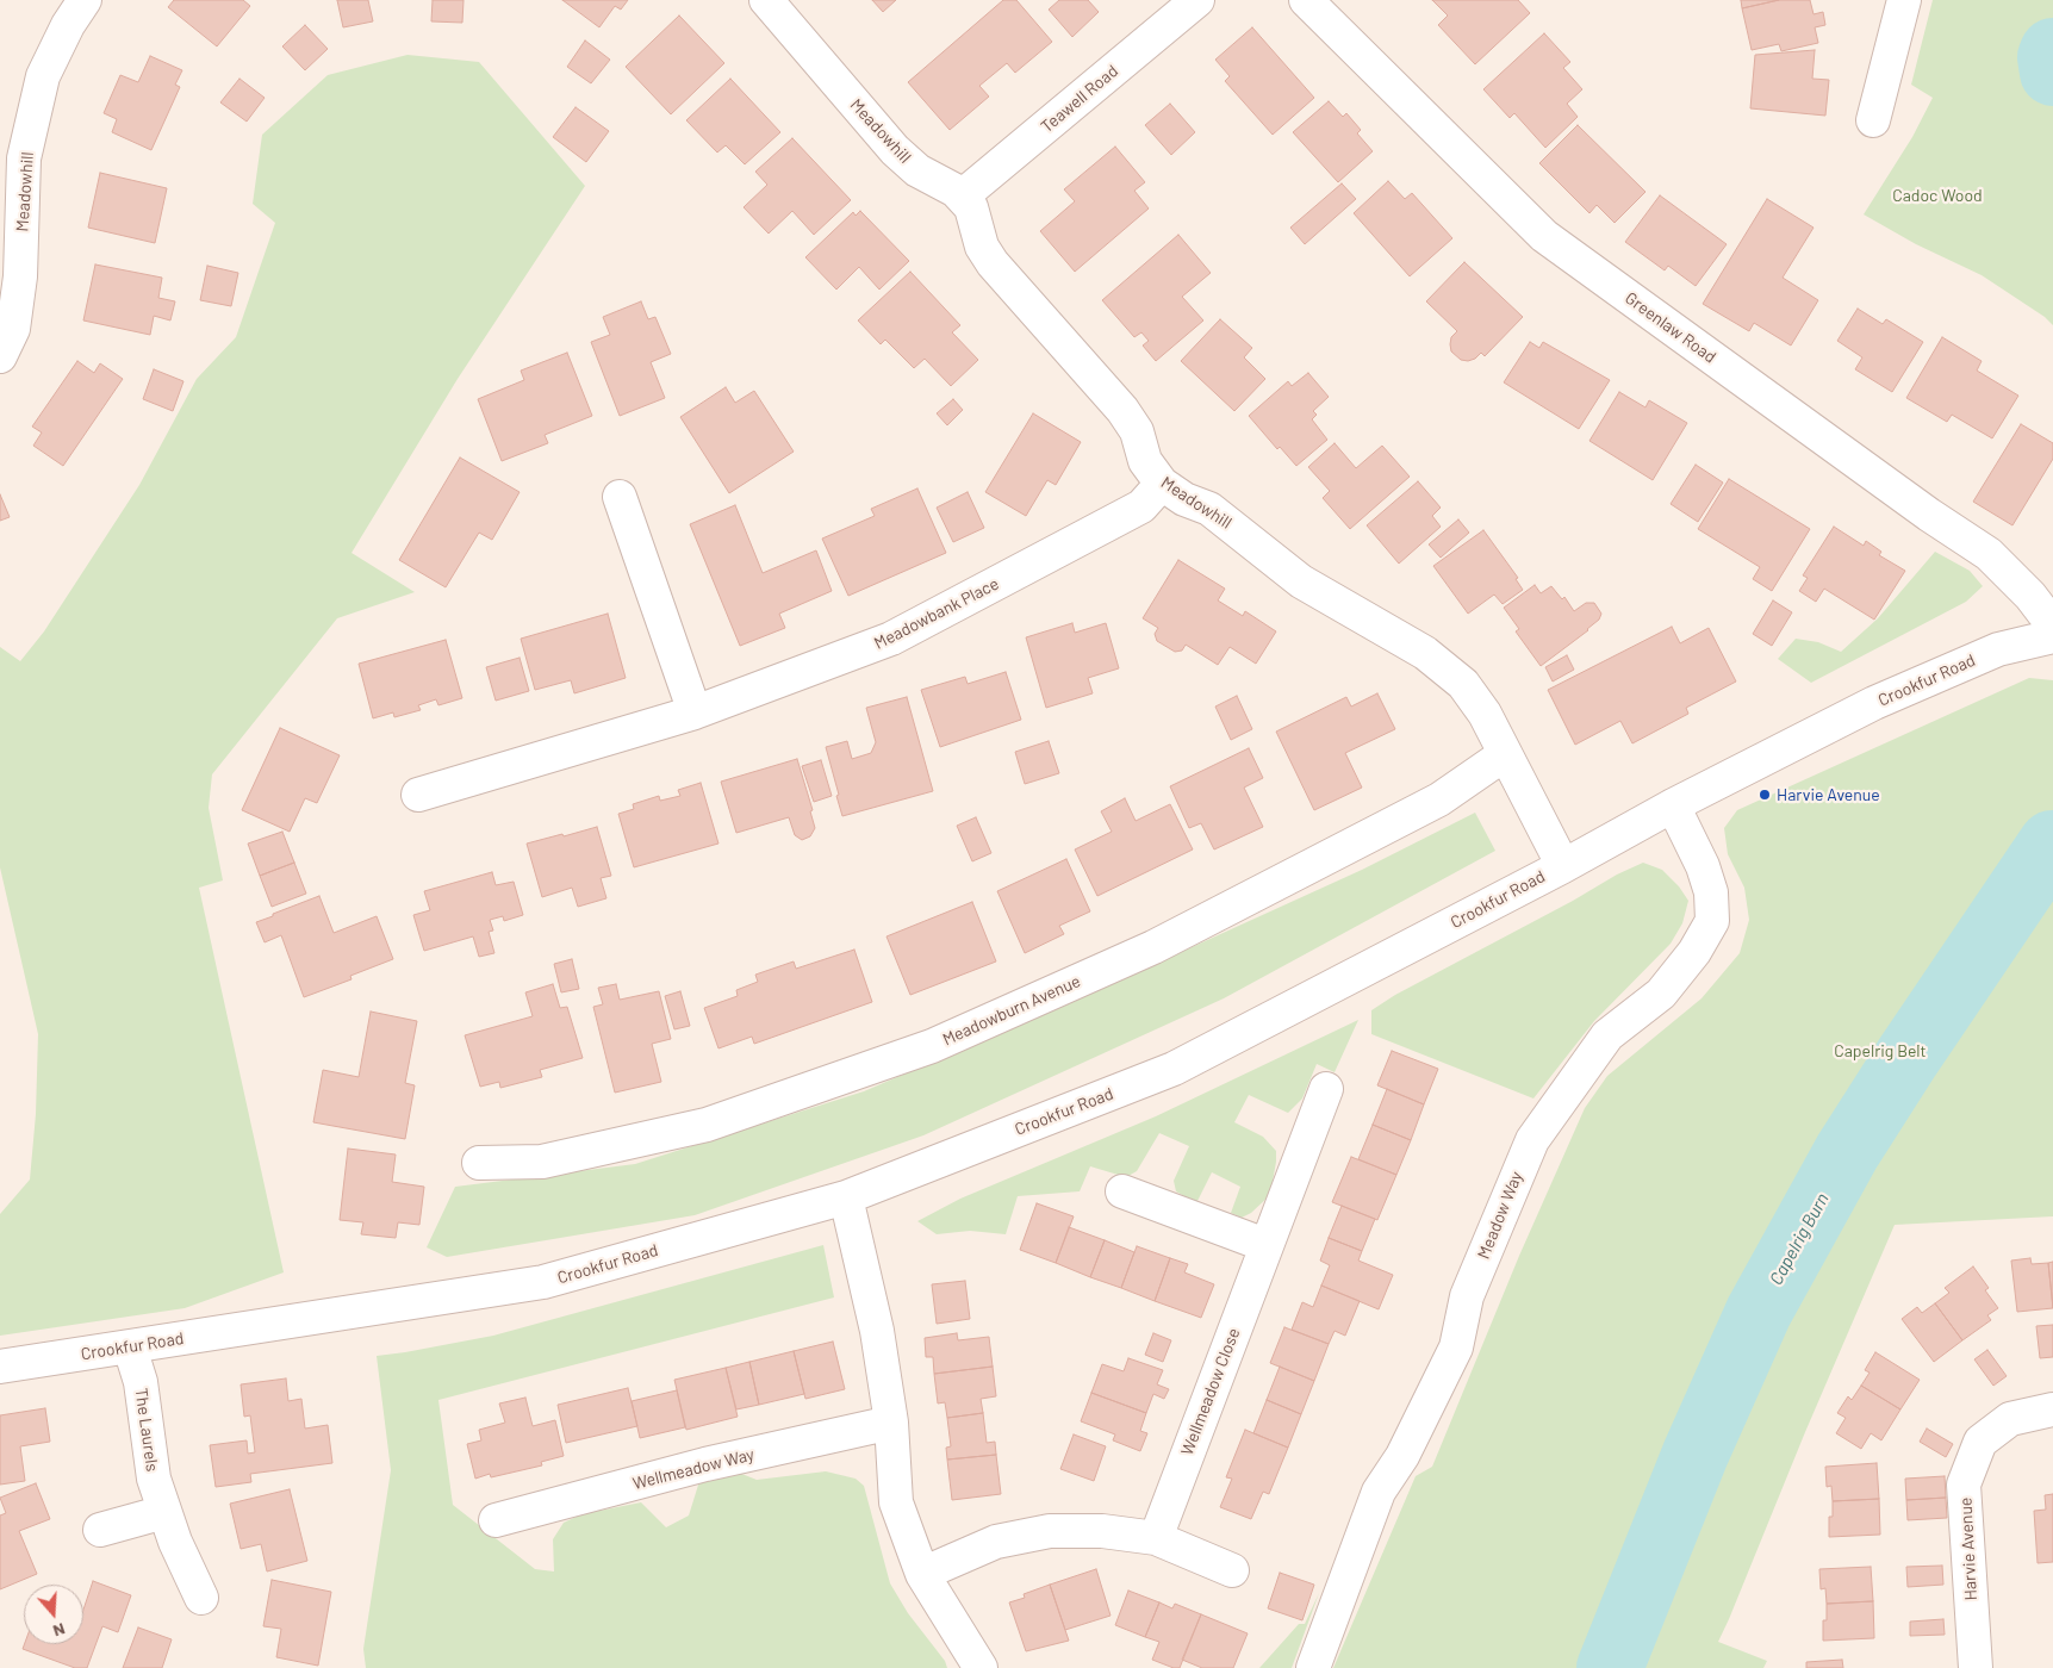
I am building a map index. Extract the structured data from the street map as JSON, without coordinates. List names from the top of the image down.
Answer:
{
  "streets": {
    "street": [
      "Teawell Road",
      "Meadowhill",
      "Greenlaw Road",
      "Meadowbank Place",
      "Crookfur Road",
      "Meadowburn Avenue",
      "Meadow Way",
      "Wellmeadow Close",
      "The Laurels",
      "Wellmeadow Way",
      "Harvie Avenue"
    ]
  },
  "crossings": [
    ["Teawell Road", "Meadowhill"],
    ["Meadowhill", "Meadowbank Place"],
    ["Meadowhill", "Crookfur Road"],
    ["Meadowhill", "Meadowburn Avenue"],
    ["Crookfur Road", "Meadow Way"],
    ["Crookfur Road", "The Laurels"]
  ],
  "water": ["Capelrig Burn"],
  "parks": ["Cadoc Wood", "Capelrig Belt"],
  "places": ["Harvie Avenue"],
  "north": "bottom"
}
